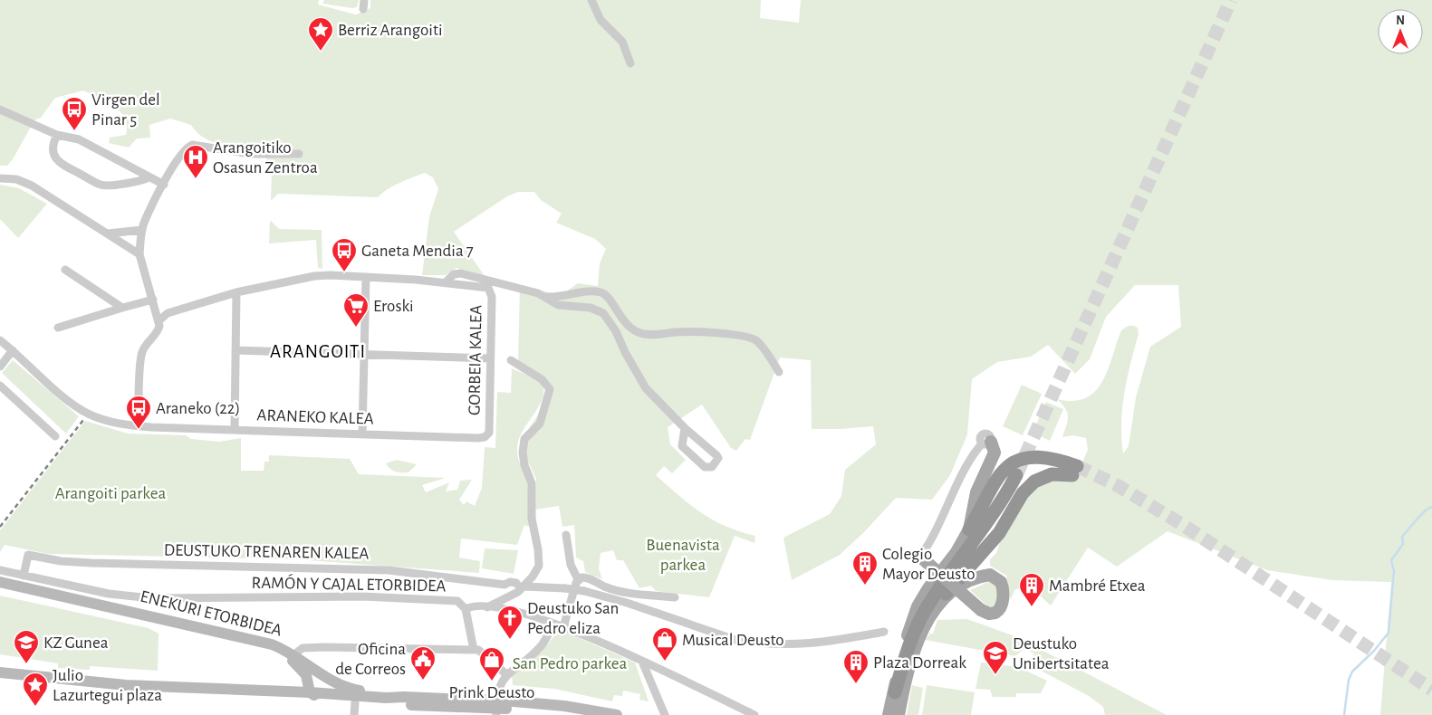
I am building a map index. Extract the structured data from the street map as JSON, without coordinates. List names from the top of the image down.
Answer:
{
  "streets": {
    "main road": ["ENEKURI ETORBIDEA"],
    "street": [
      "GORBEIA KALEA",
      "ARANEKO KALEA",
      "DEUSTUKO TRENAREN KALEA",
      "RAMÓN Y CAJAL ETORBIDEA"
    ]
  },
  "crossings": [
    ["GORBEIA KALEA", "ARANEKO KALEA"],
    ["DEUSTUKO TRENAREN KALEA", "RAMÓN Y CAJAL ETORBIDEA"]
  ],
  "districts": ["ARANGOITI"],
  "parks": ["Arangoiti parkea", "Buenavista parkea", "San Pedro parkea"],
  "places": {
    "place": ["Berriz Arangoiti", "Julio Lazurtegui plaza"],
    "bus stop": ["Virgen del Pinar 5", "Ganeta Mendia 7", "Araneko (22)"],
    "hospital": ["Arangoitiko Osasun Zentroa"],
    "supermarket": ["Eroski"],
    "building": ["Colegio Mayor Deusto", "Mambré Etxea", "Plaza Dorreak"],
    "church": ["Deustuko San Pedro eliza"],
    "shop": ["Musical Deusto", "Prink Deusto"],
    "school or university": ["KZ Gunea", "Deustuko Unibertsitatea"],
    "public building": ["Oficina de Correos"]
  },
  "north": "top"
}
